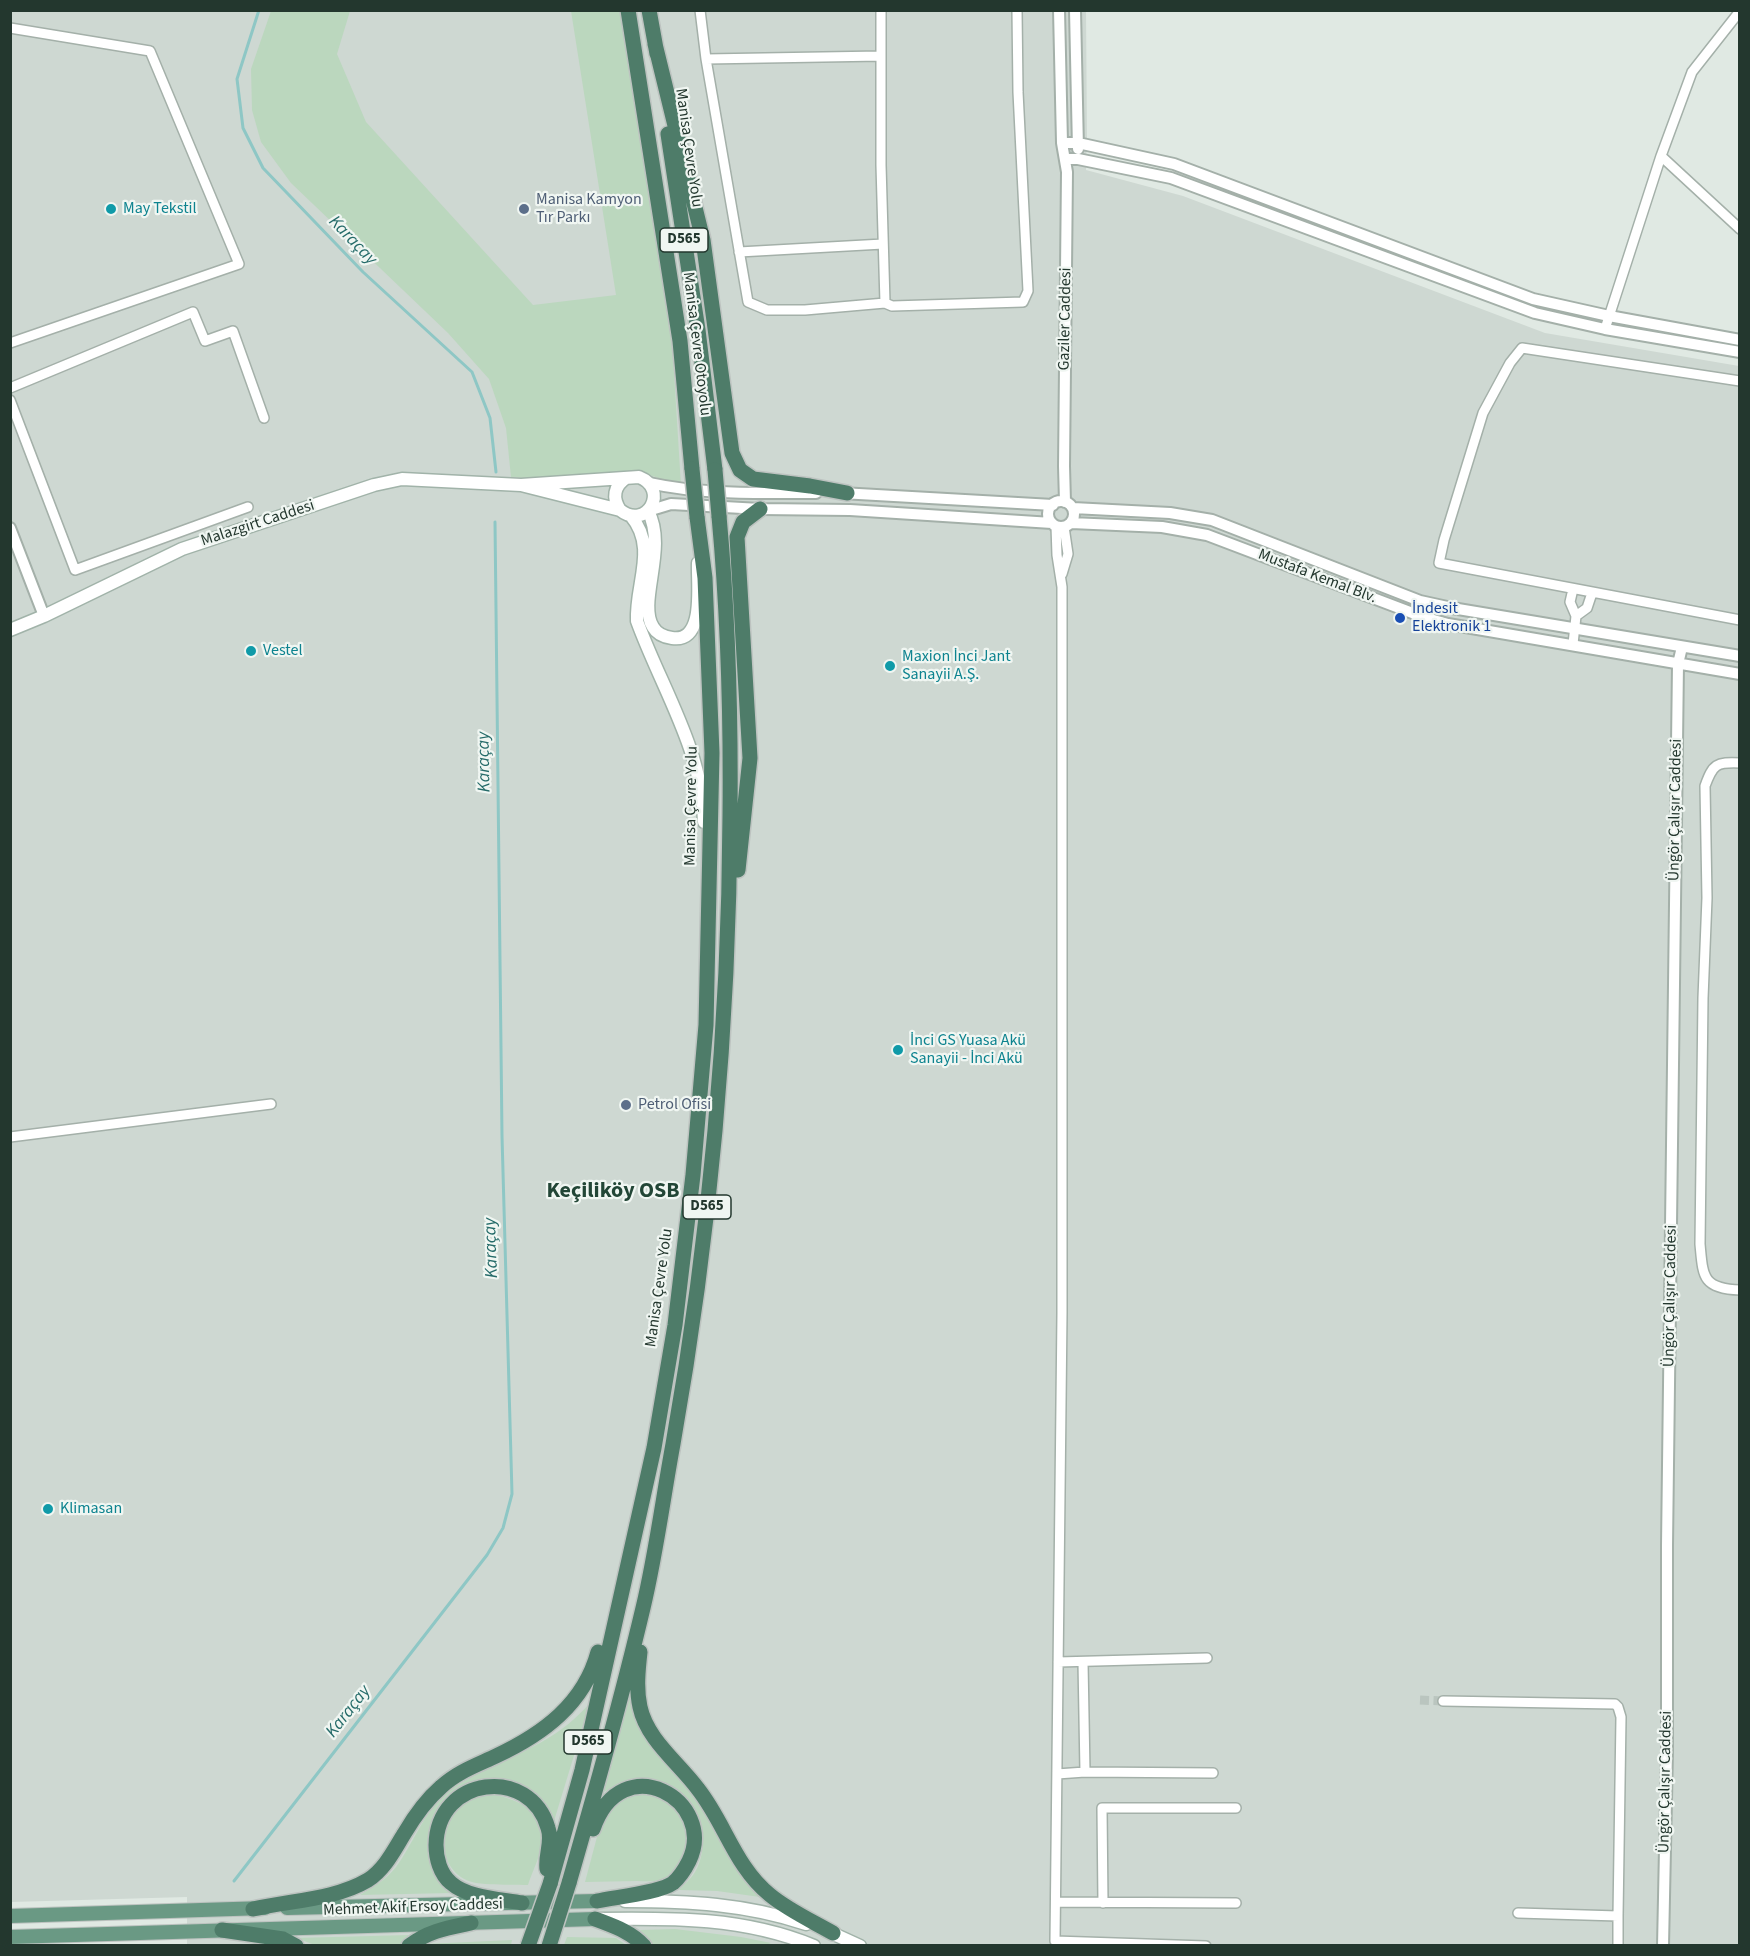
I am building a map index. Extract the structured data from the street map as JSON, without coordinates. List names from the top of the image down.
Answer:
{
  "streets": {
    "highway": ["Manisa Çevre Yolu", "D565", "Manisa Çevre Otoyolu"],
    "main road": ["Malazgirt Caddesi", "Mehmet Akif Ersoy Caddesi"],
    "street": ["Gaziler Caddesi", "Mustafa Kemal Blv.", "Üngör Çalışır Caddesi"]
  },
  "crossings": [
    ["Manisa Çevre Yolu", "D565"],
    ["Manisa Çevre Yolu", "Manisa Çevre Otoyolu"],
    ["Gaziler Caddesi", "Mustafa Kemal Blv."],
    ["Mustafa Kemal Blv.", "Üngör Çalışır Caddesi"]
  ],
  "districts": ["Keçiliköy OSB"],
  "water": ["Karaçay"],
  "places": [
    "May Tekstil",
    "Manisa Kamyon Tır Parkı",
    "İndesit Elektronik 1",
    "Vestel",
    "Maxion İnci Jant Sanayii A.Ş.",
    "İnci GS Yuasa Akü Sanayii - İnci Akü",
    "Petrol Ofisi",
    "Klimasan"
  ]
}
